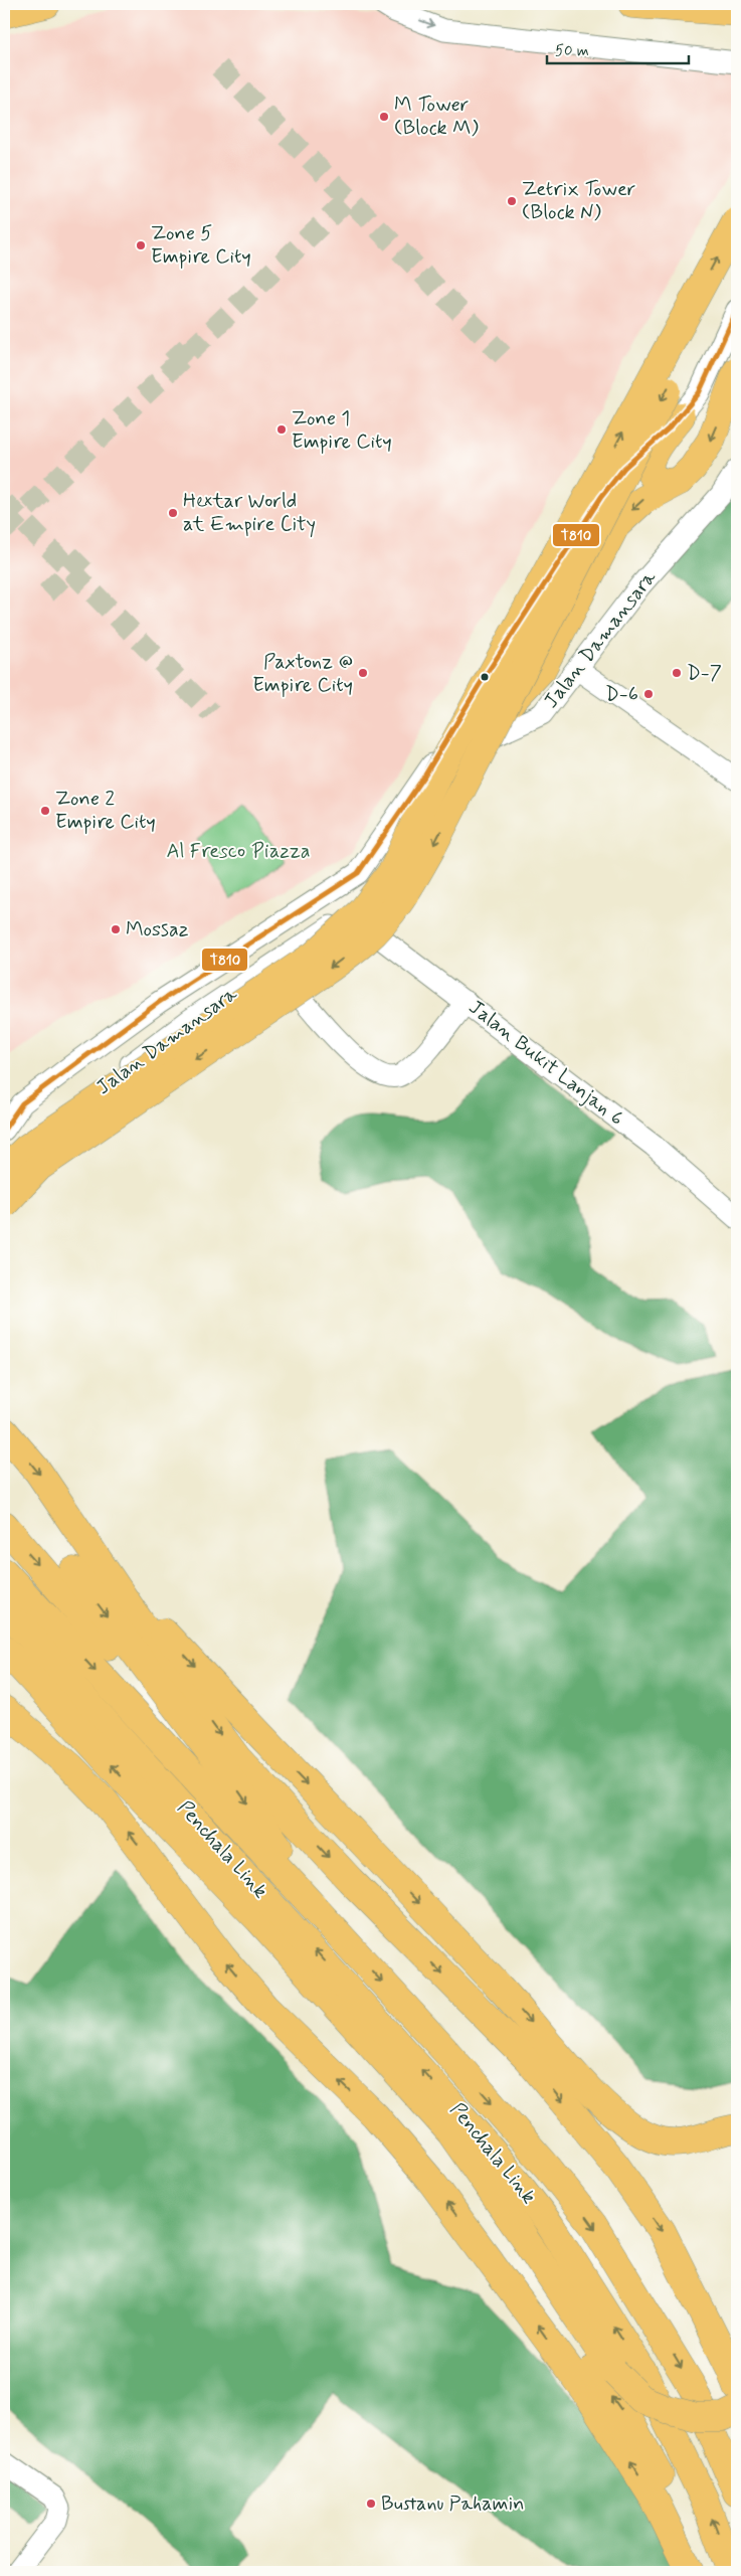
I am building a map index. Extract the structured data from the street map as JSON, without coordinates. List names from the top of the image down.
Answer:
{
  "streets": {
    "highway": ["Penchala Link"],
    "street": ["Jalan Damansara", "Jalan Bukit Lanjan 6"]
  },
  "crossings": [
    ["Jalan Damansara", "Jalan Bukit Lanjan 6"]
  ],
  "parks": ["Al Fresco Piazza"],
  "places": [
    "M Tower (Block M)",
    "Zetrix Tower (Block N)",
    "Zone 5 Empire City",
    "Zone 1 Empire City",
    "Hextar World at Empire City",
    "Paxtonz @ Empire City",
    "D-7",
    "D-6",
    "Zone 2 Empire City",
    "Mossaz",
    "Bustanu Pahamin"
  ],
  "lines": ["transit line T810"],
  "scale_bar": "50 m"
}
